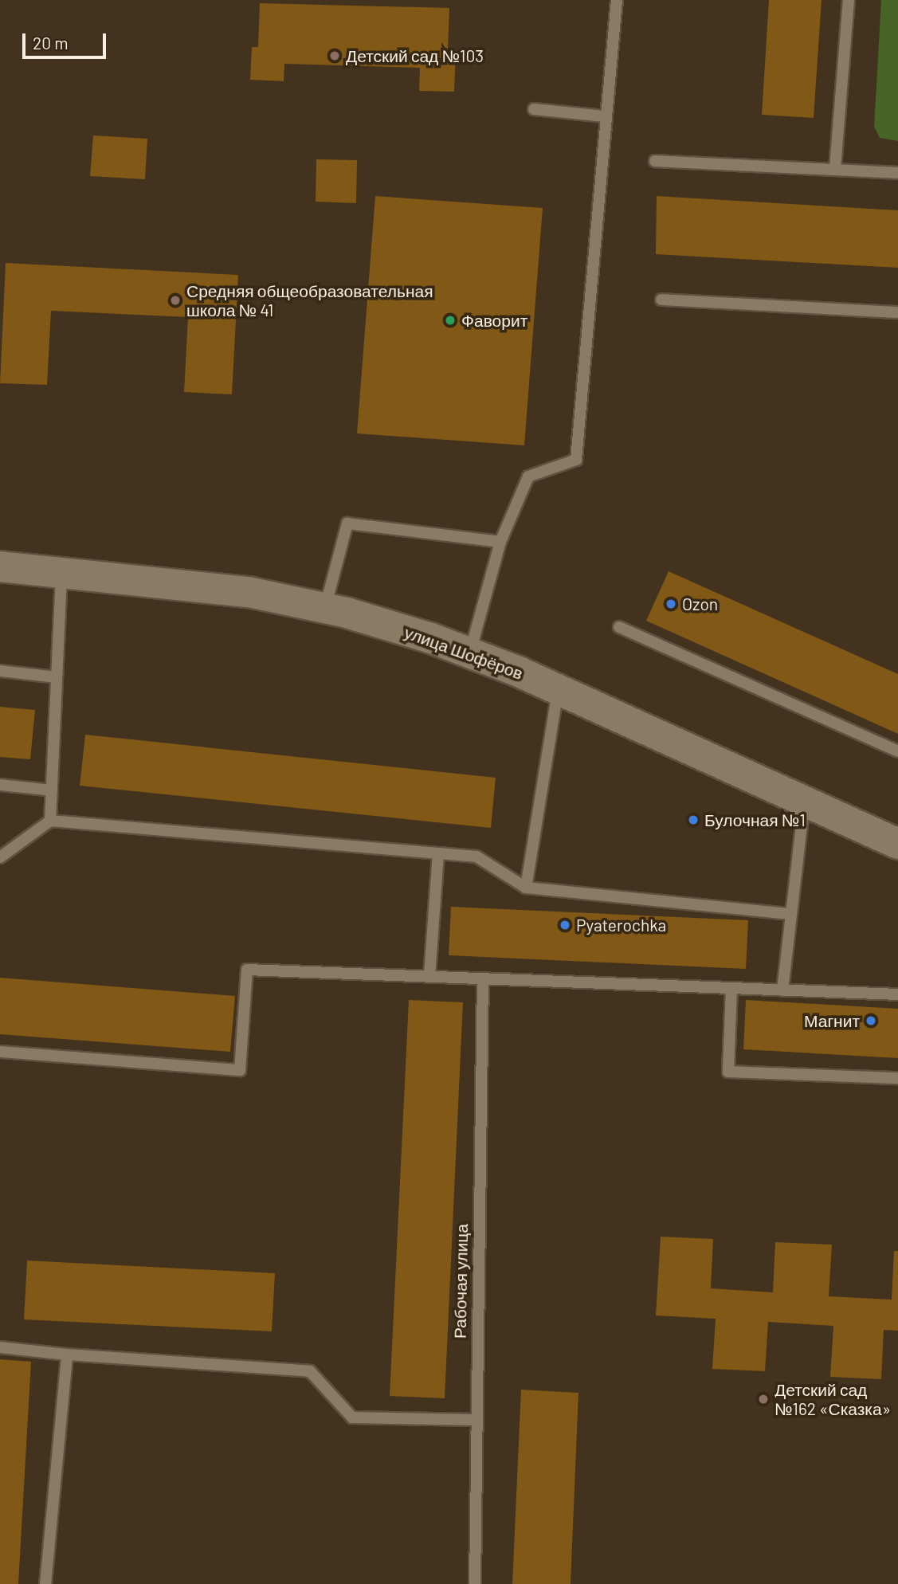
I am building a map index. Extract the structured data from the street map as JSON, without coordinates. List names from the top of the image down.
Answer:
{
  "streets": {
    "main road": ["улица Шофёров"],
    "lane": ["Рабочая улица"]
  },
  "places": [
    "Детский сад №103",
    "Средняя общеобразовательная школа № 41",
    "Фаворит",
    "Ozon",
    "Булочная №1",
    "Pyaterochka",
    "Магнит",
    "Детский сад №162 «Сказка»"
  ],
  "scale_bar": "20 m"
}
